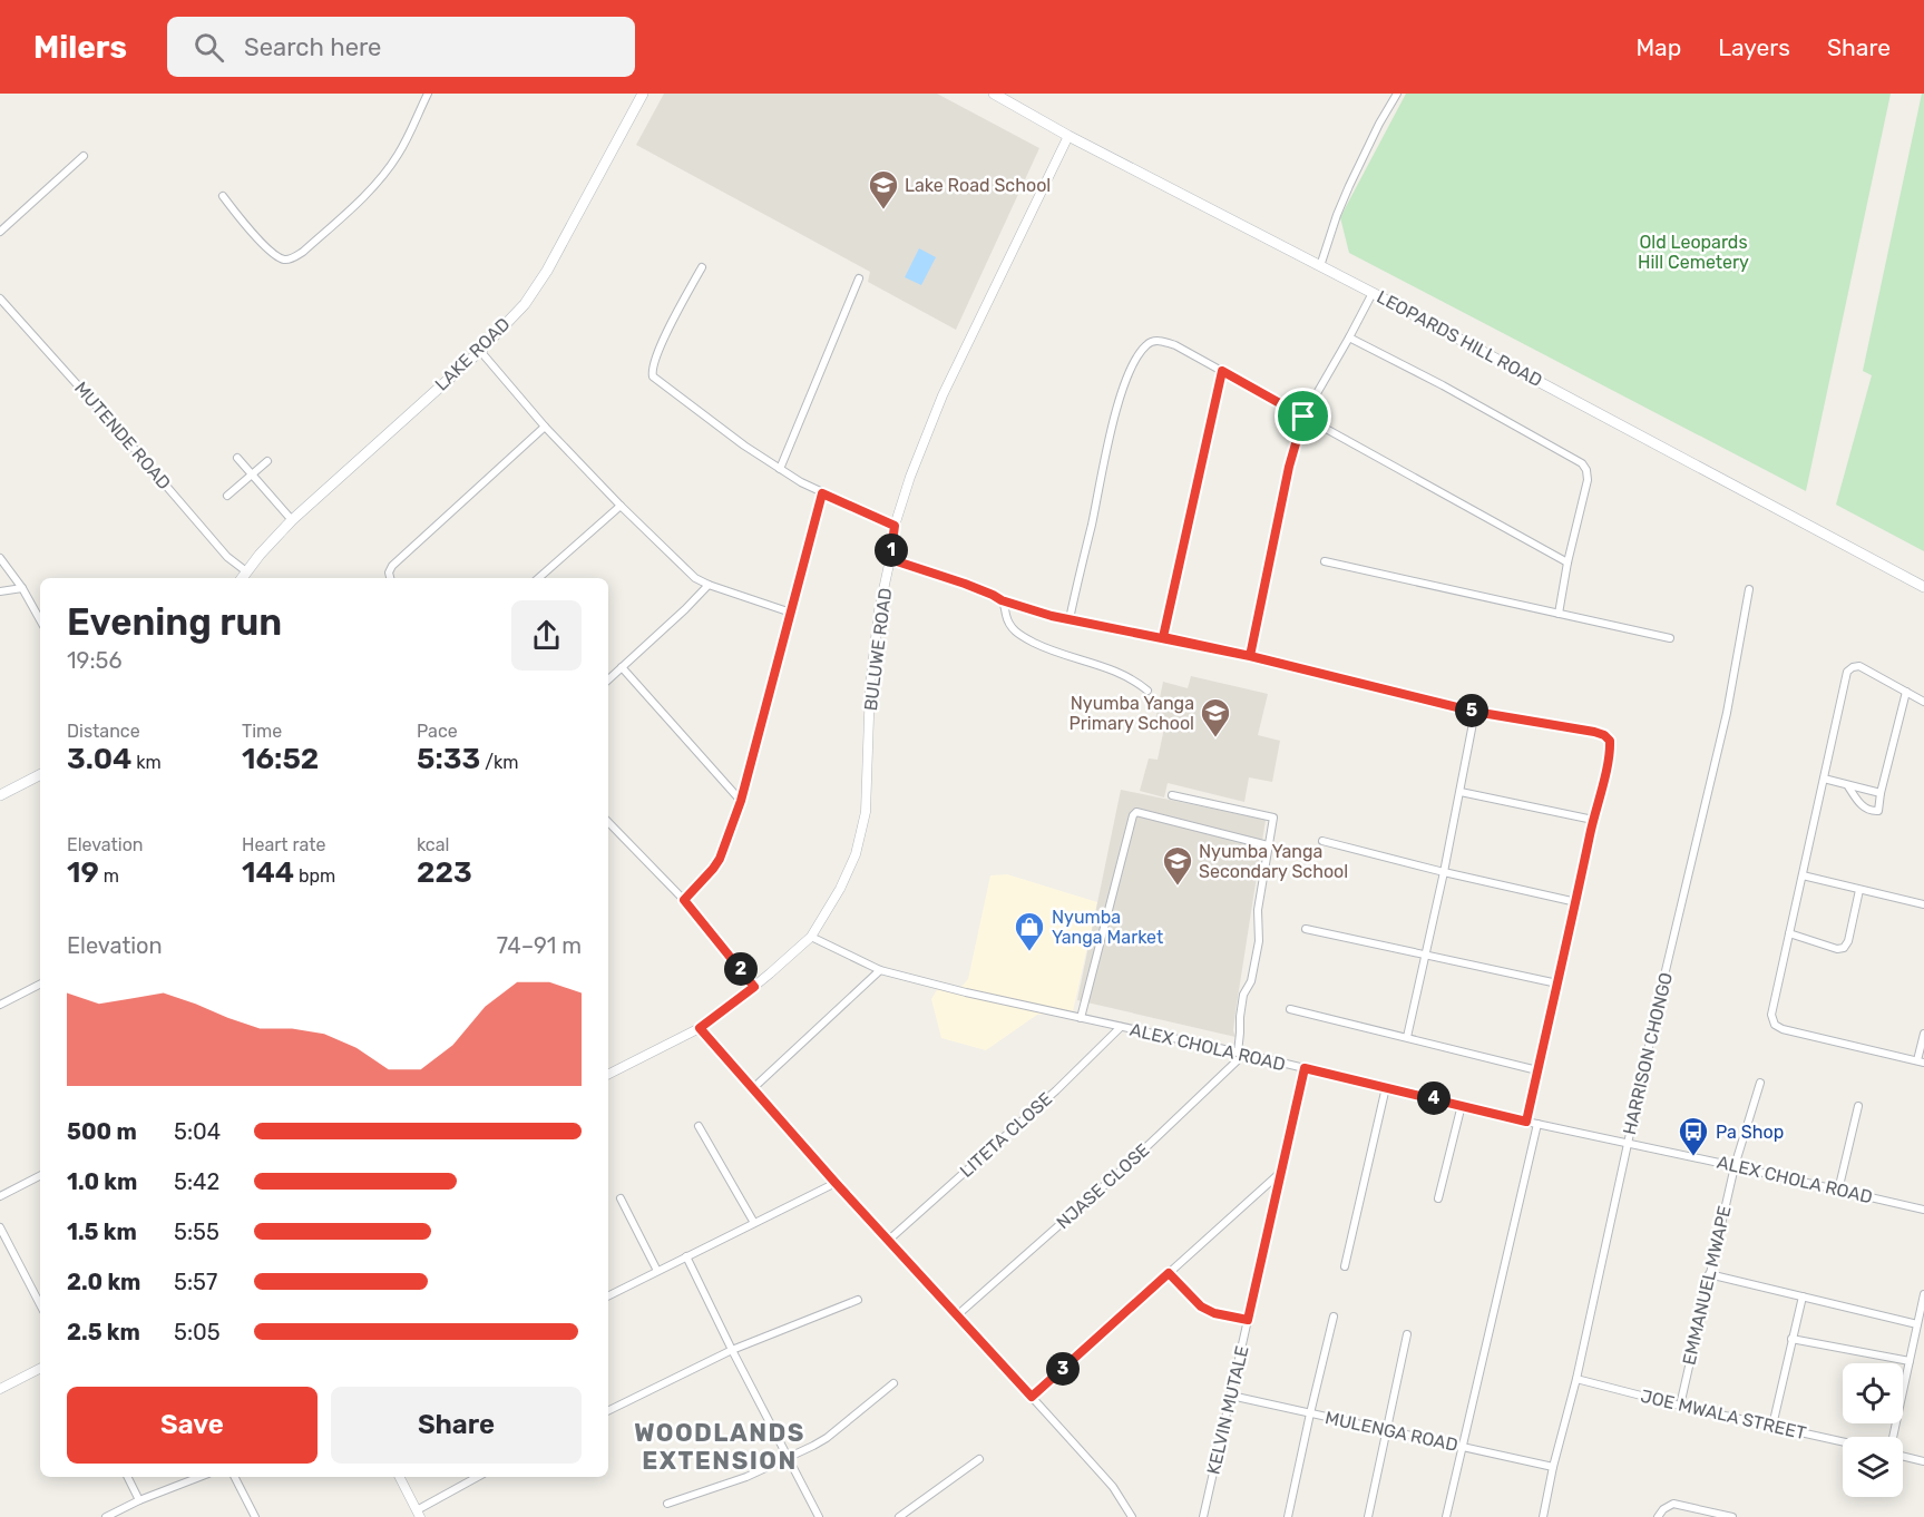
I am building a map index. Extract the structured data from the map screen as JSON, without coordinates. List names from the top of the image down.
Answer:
{
  "streets": {
    "main road": ["LEOPARDS HILL ROAD", "LAKE ROAD"],
    "street": [
      "MUTENDE ROAD",
      "BULUWE ROAD",
      "ALEX CHOLA ROAD",
      "HARRISON CHONGO",
      "LITETA CLOSE",
      "NJASE CLOSE",
      "EMMANUEL MWAPE",
      "KELVIN MUTALE",
      "JOE MWALA STREET",
      "MULENGA ROAD"
    ]
  },
  "crossings": [
    ["LEOPARDS HILL ROAD", "BULUWE ROAD"],
    ["LAKE ROAD", "MUTENDE ROAD"],
    ["BULUWE ROAD", "ALEX CHOLA ROAD"],
    ["ALEX CHOLA ROAD", "HARRISON CHONGO"],
    ["ALEX CHOLA ROAD", "LITETA CLOSE"],
    ["ALEX CHOLA ROAD", "NJASE CLOSE"],
    ["ALEX CHOLA ROAD", "EMMANUEL MWAPE"],
    ["ALEX CHOLA ROAD", "KELVIN MUTALE"],
    ["HARRISON CHONGO", "JOE MWALA STREET"],
    ["HARRISON CHONGO", "MULENGA ROAD"],
    ["EMMANUEL MWAPE", "JOE MWALA STREET"],
    ["KELVIN MUTALE", "MULENGA ROAD"]
  ],
  "districts": ["WOODLANDS EXTENSION"],
  "parks": ["Old Leopards Hill Cemetery"],
  "places": {
    "school or university": ["Lake Road School", "Nyumba Yanga Primary School", "Nyumba Yanga Secondary School"],
    "shop": ["Nyumba Yanga Market"],
    "bus stop": ["Pa Shop"]
  },
  "page": {
    "header": "Milers",
    "search": "Search here",
    "nav": ["Map", "Layers", "Share"],
    "pins": [
      "1",
      "5",
      "2",
      "4",
      "3"
    ],
    "heading": ["Evening run", "19:56"],
    "stats": [
      ["Distance", "3.04 km"],
      ["Time", "16:52"],
      ["Pace", "5:33 /km"],
      ["Elevation", "19 m"],
      ["Heart rate", "144 bpm"],
      ["kcal", "223"]
    ],
    "chart": ["Elevation", "74–91 m"],
    "list": [
      {
        "name": "500 m",
        "note": "5:04"
      },
      {
        "name": "1.0 km",
        "note": "5:42"
      },
      {
        "name": "1.5 km",
        "note": "5:55"
      },
      {
        "name": "2.0 km",
        "note": "5:57"
      },
      {
        "name": "2.5 km",
        "note": "5:05"
      }
    ],
    "buttons": ["Save", "Share"]
  }
}
